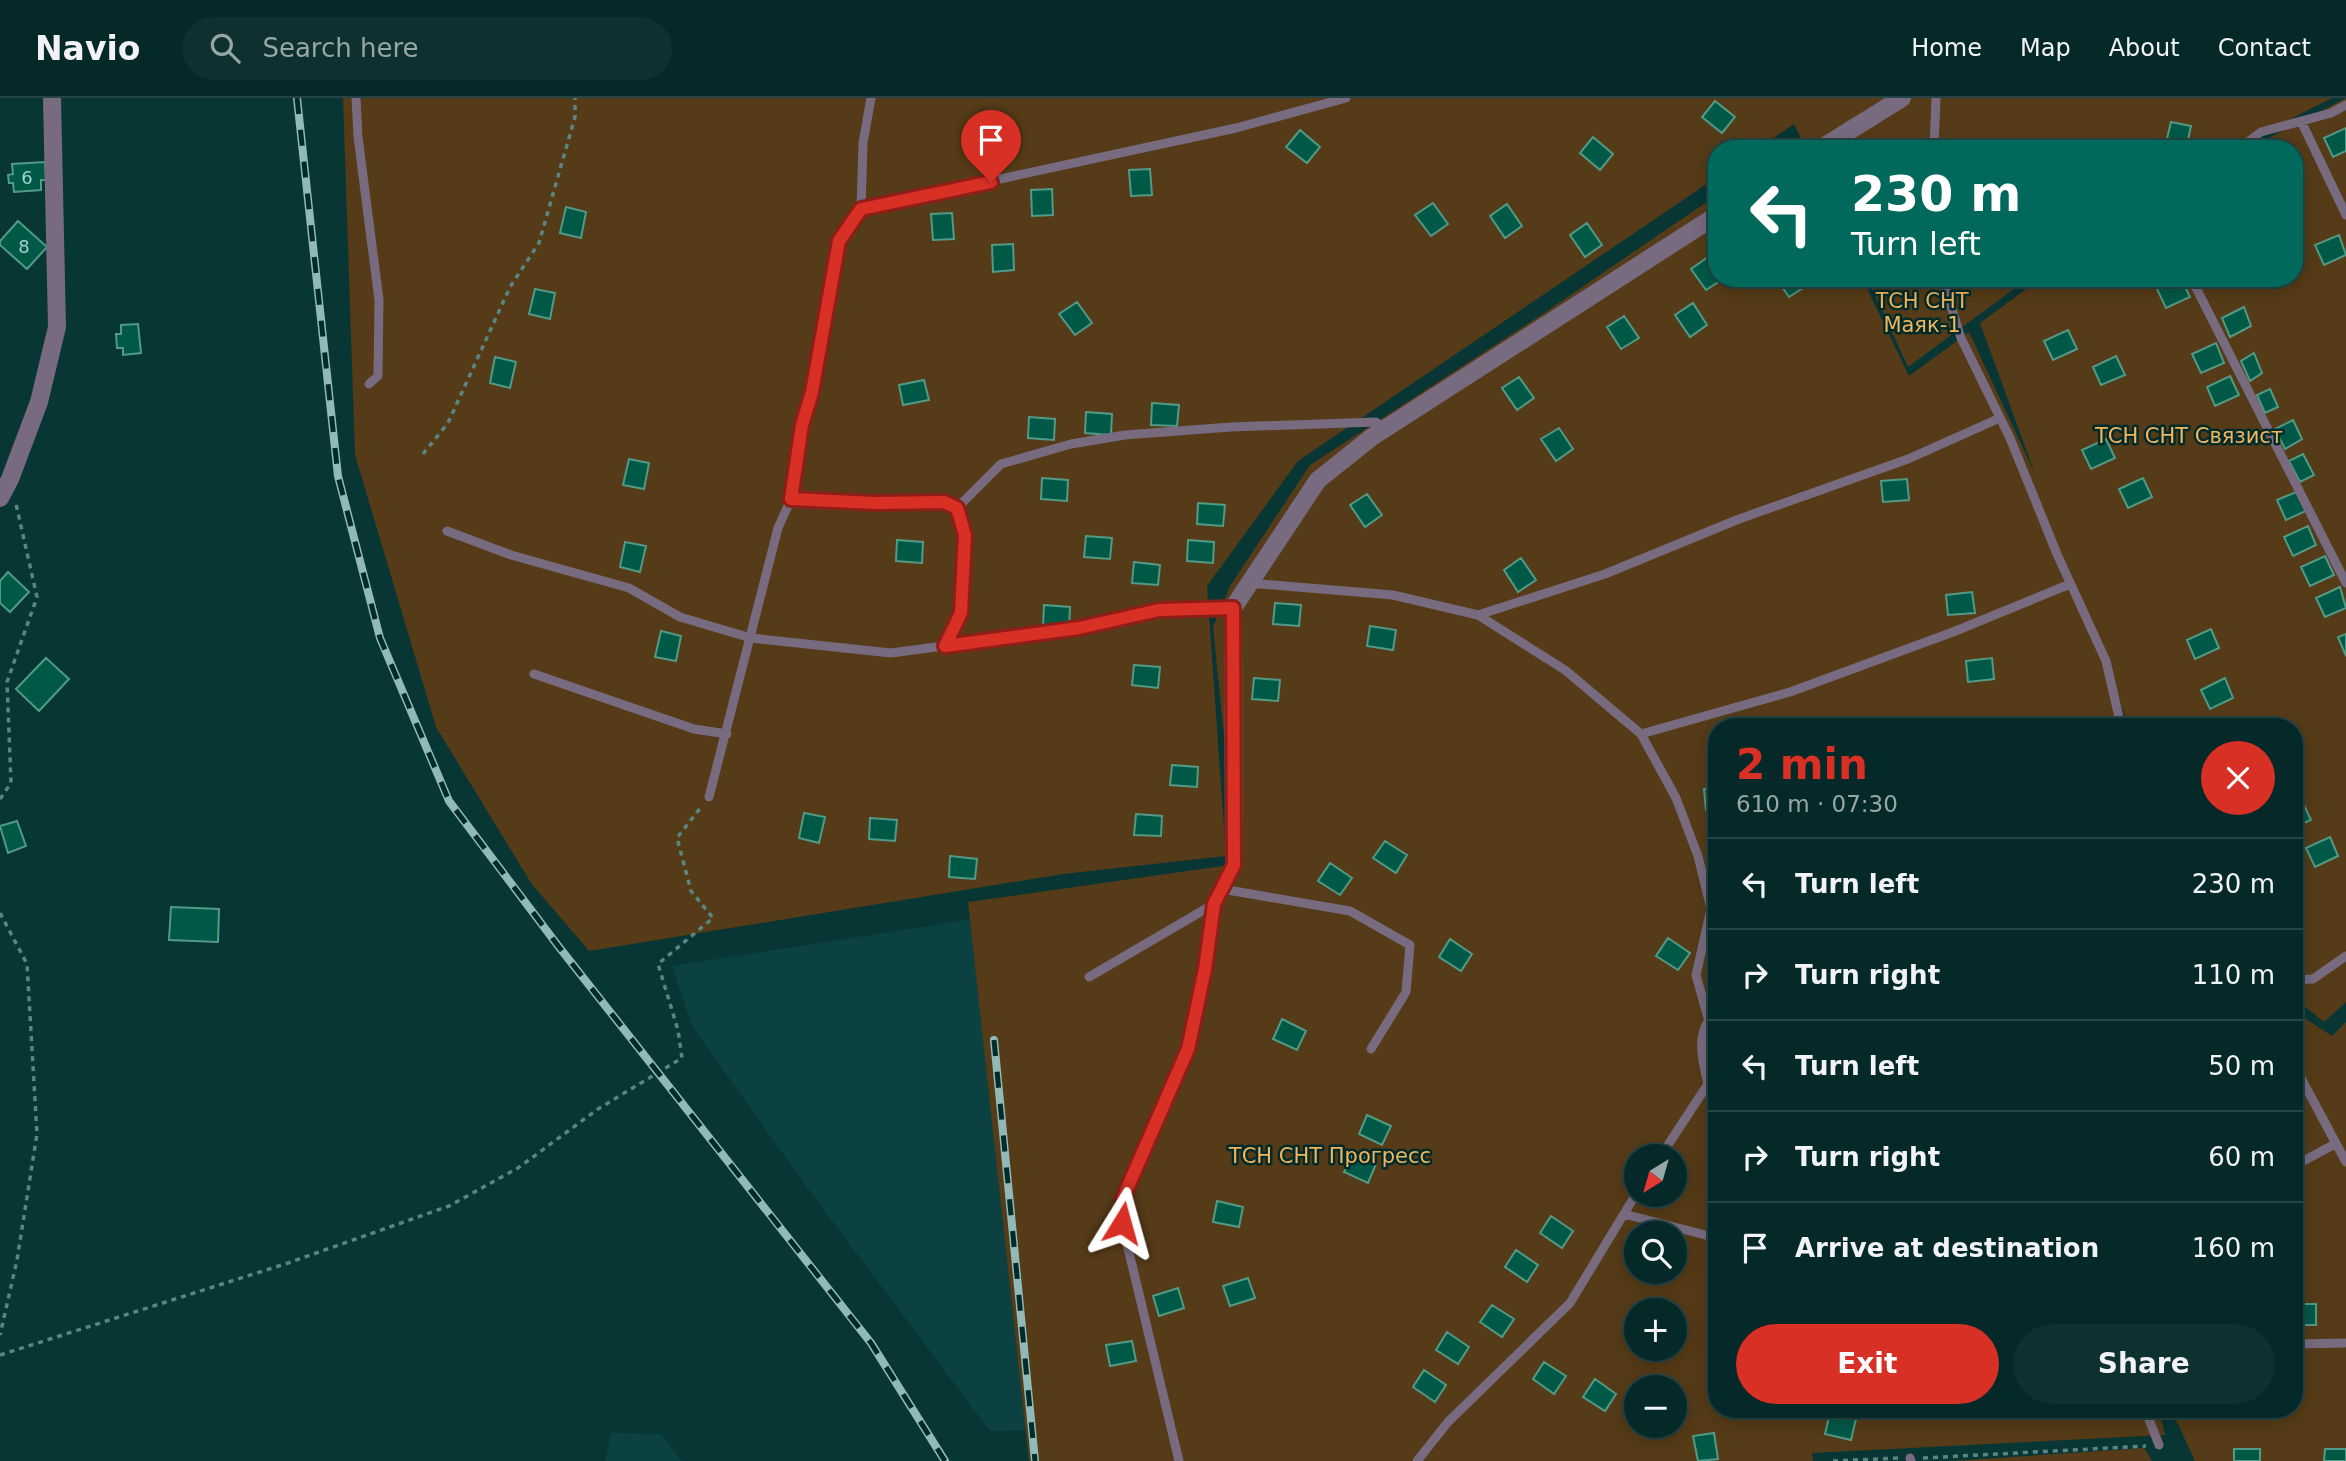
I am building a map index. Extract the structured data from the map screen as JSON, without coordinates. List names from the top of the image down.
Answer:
{
  "parks": ["ТСН СНТ Маяк-1", "ТСН СНТ Связист", "ТСН СНТ Прогресс"],
  "house_numbers": ["6", "8"],
  "north": "bottom left",
  "page": {
    "header": "Navio",
    "search": "Search here",
    "nav": [
      "Home",
      "Map",
      "About",
      "Contact"
    ],
    "turn": ["230 m", "Turn left"],
    "heading": ["2 min", "610 m · 07:30"],
    "list": [
      {
        "name": "Turn left",
        "value": "230 m"
      },
      {
        "name": "Turn right",
        "value": "110 m"
      },
      {
        "name": "Turn left",
        "value": "50 m"
      },
      {
        "name": "Turn right",
        "value": "60 m"
      },
      {
        "name": "Arrive at destination",
        "value": "160 m"
      }
    ],
    "map_buttons": ["+", "−"],
    "buttons": ["Exit", "Share"]
  }
}
